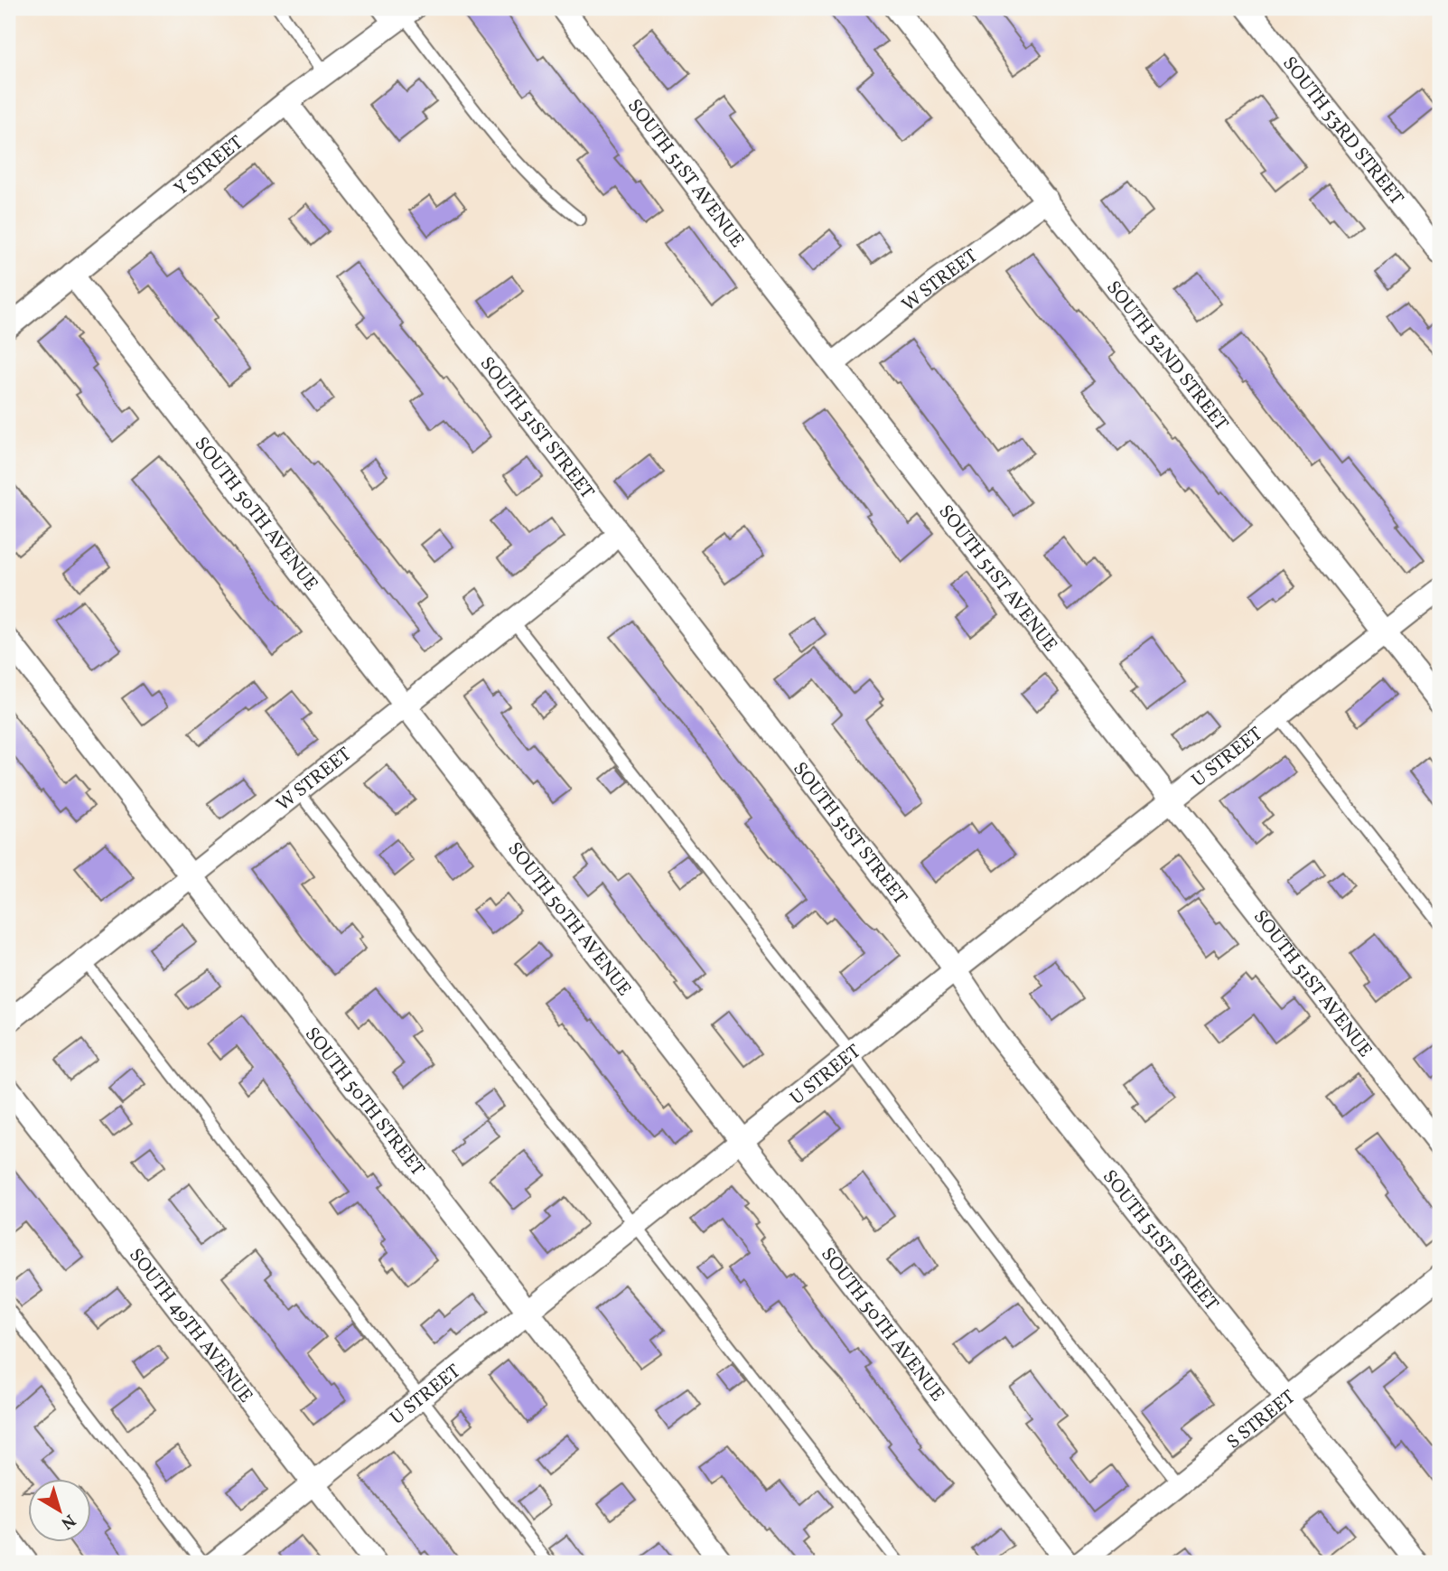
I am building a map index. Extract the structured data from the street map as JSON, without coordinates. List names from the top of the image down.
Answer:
{
  "streets": {
    "street": [
      "SOUTH 53RD STREET",
      "Y STREET",
      "SOUTH 51ST AVENUE",
      "W STREET",
      "SOUTH 52ND STREET",
      "SOUTH 51ST STREET",
      "SOUTH 50TH AVENUE",
      "U STREET",
      "SOUTH 50TH STREET",
      "SOUTH 49TH AVENUE",
      "S STREET"
    ]
  },
  "crossings": [
    ["Y STREET", "SOUTH 51ST STREET"],
    ["Y STREET", "SOUTH 50TH AVENUE"],
    ["SOUTH 51ST AVENUE", "W STREET"],
    ["SOUTH 51ST AVENUE", "U STREET"],
    ["W STREET", "SOUTH 52ND STREET"],
    ["W STREET", "SOUTH 51ST STREET"],
    ["W STREET", "SOUTH 50TH AVENUE"],
    ["W STREET", "SOUTH 50TH STREET"],
    ["SOUTH 52ND STREET", "U STREET"],
    ["SOUTH 51ST STREET", "U STREET"],
    ["SOUTH 51ST STREET", "S STREET"],
    ["SOUTH 50TH AVENUE", "U STREET"],
    ["U STREET", "SOUTH 50TH STREET"],
    ["U STREET", "SOUTH 49TH AVENUE"]
  ],
  "north": "bottom right"
}
